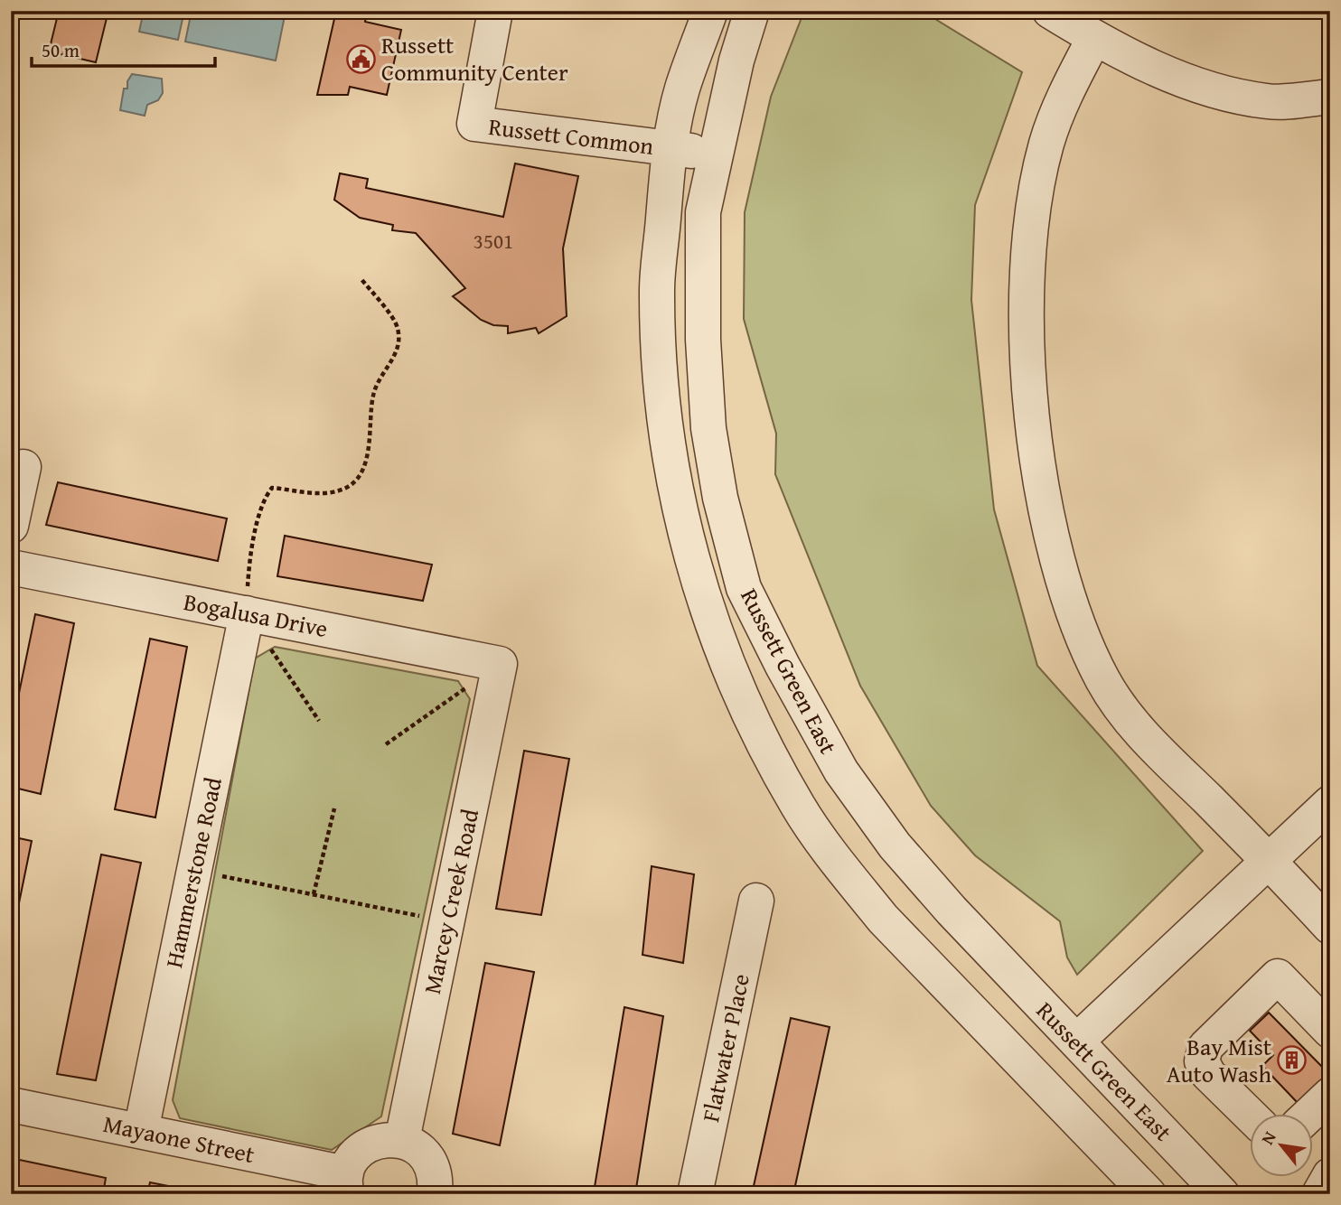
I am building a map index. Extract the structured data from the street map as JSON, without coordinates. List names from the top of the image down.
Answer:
{
  "streets": {
    "street": [
      "Russett Common",
      "Bogalusa Drive",
      "Russett Green East",
      "Hammerstone Road",
      "Marcey Creek Road",
      "Flatwater Place",
      "Mayaone Street"
    ]
  },
  "crossings": [
    ["Russett Common", "Russett Green East"],
    ["Bogalusa Drive", "Hammerstone Road"],
    ["Bogalusa Drive", "Marcey Creek Road"],
    ["Hammerstone Road", "Mayaone Street"]
  ],
  "places": {
    "public building": ["Russett Community Center"],
    "building": ["Bay Mist Auto Wash"]
  },
  "house_numbers": ["3501"],
  "scale_bar": "50 m",
  "north": "top left"
}
